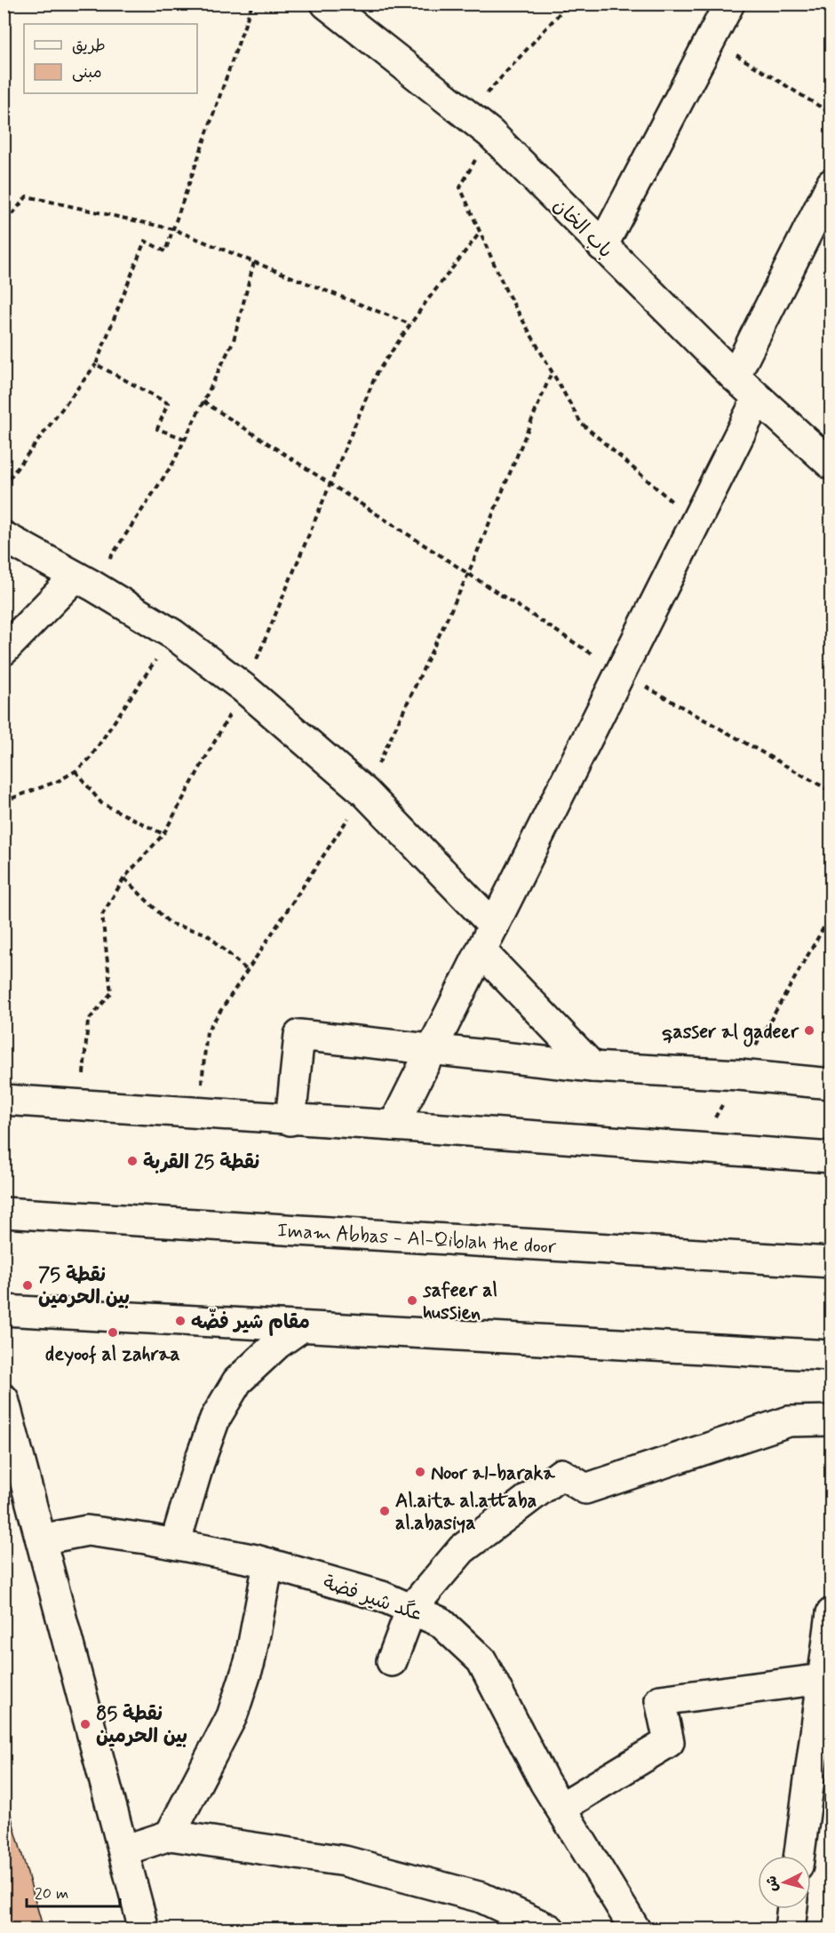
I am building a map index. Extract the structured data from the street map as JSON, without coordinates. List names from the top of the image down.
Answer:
{
  "streets": {
    "street": ["باب الخان", "Imam Abbas - Al-Qiblah the door", "عگد شير فضة"]
  },
  "places": [
    "qasser al gadeer",
    "نقطة 25 القربة",
    "نقطة 75 بين الحرمين",
    "safeer al hussien",
    "مقام شير فضّه",
    "deyoof al zahraa",
    "Noor al-baraka",
    "Al.aita al.attaba al.abasiya",
    "نقطة 85 بين الحرمين"
  ],
  "legend": ["طريق", "مبنى"],
  "scale_bar": "20 m",
  "north": "left"
}
